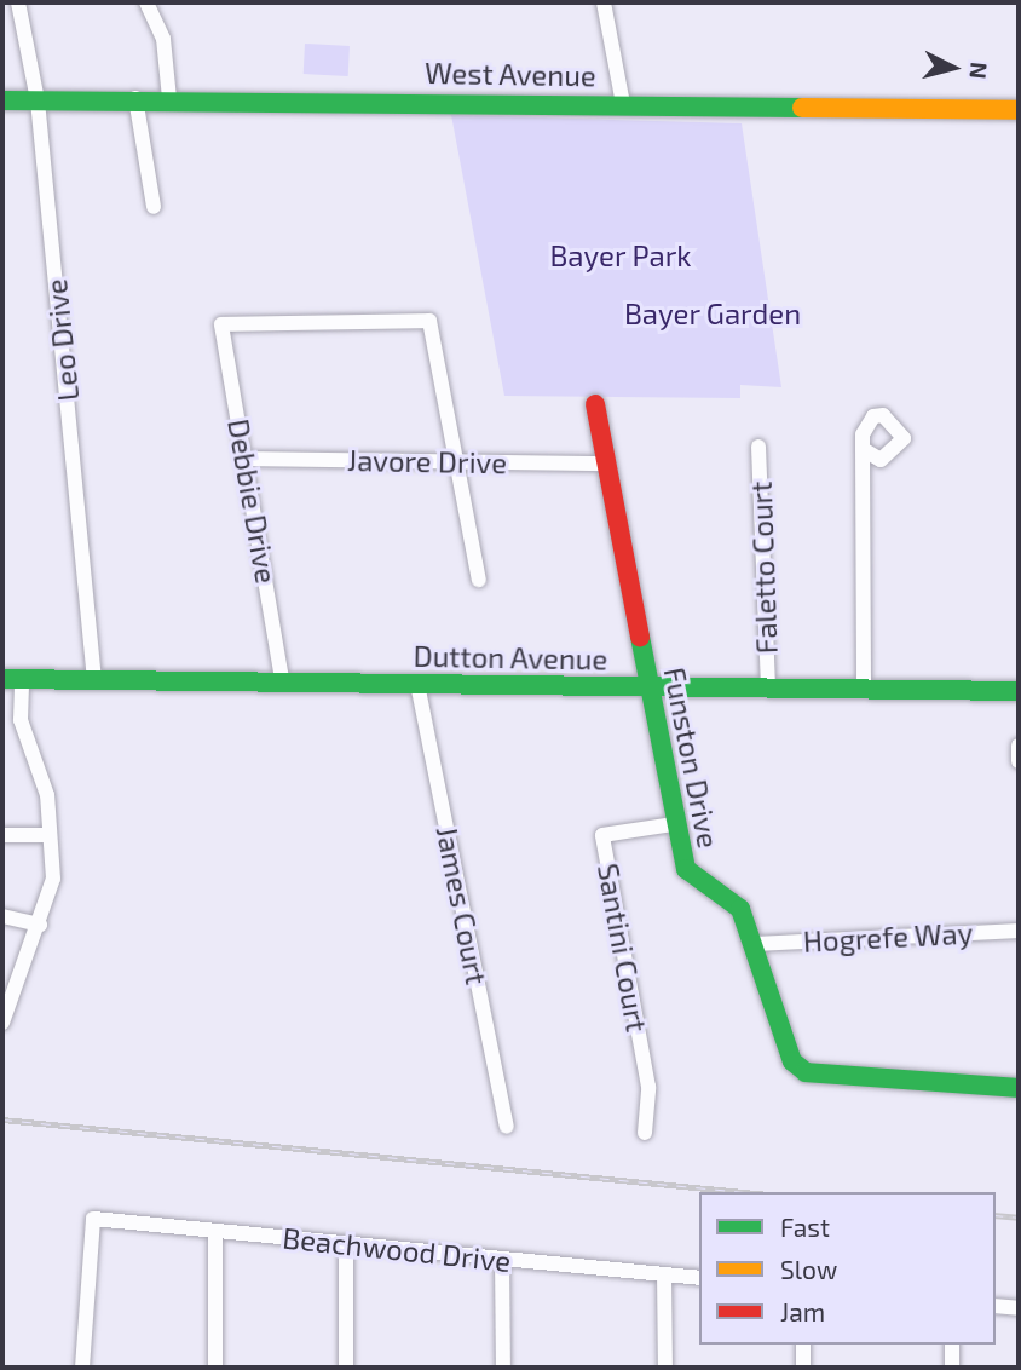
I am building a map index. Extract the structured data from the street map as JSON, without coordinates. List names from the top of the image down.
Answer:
{
  "streets": {
    "street": [
      "West Avenue",
      "Leo Drive",
      "Javore Drive",
      "Debbie Drive",
      "Faletto Court",
      "Dutton Avenue",
      "Funston Drive",
      "James Court",
      "Hogrefe Way",
      "Santini Court",
      "Beachwood Drive"
    ]
  },
  "crossings": [
    ["West Avenue", "Leo Drive"],
    ["Leo Drive", "Dutton Avenue"],
    ["Javore Drive", "Debbie Drive"],
    ["Javore Drive", "Funston Drive"],
    ["Debbie Drive", "Dutton Avenue"],
    ["Faletto Court", "Dutton Avenue"],
    ["Dutton Avenue", "Funston Drive"],
    ["Dutton Avenue", "James Court"],
    ["Funston Drive", "Hogrefe Way"],
    ["Funston Drive", "Santini Court"]
  ],
  "parks": ["Bayer Park", "Bayer Garden"],
  "legend": ["Fast", "Slow", "Jam"],
  "north": "right"
}
